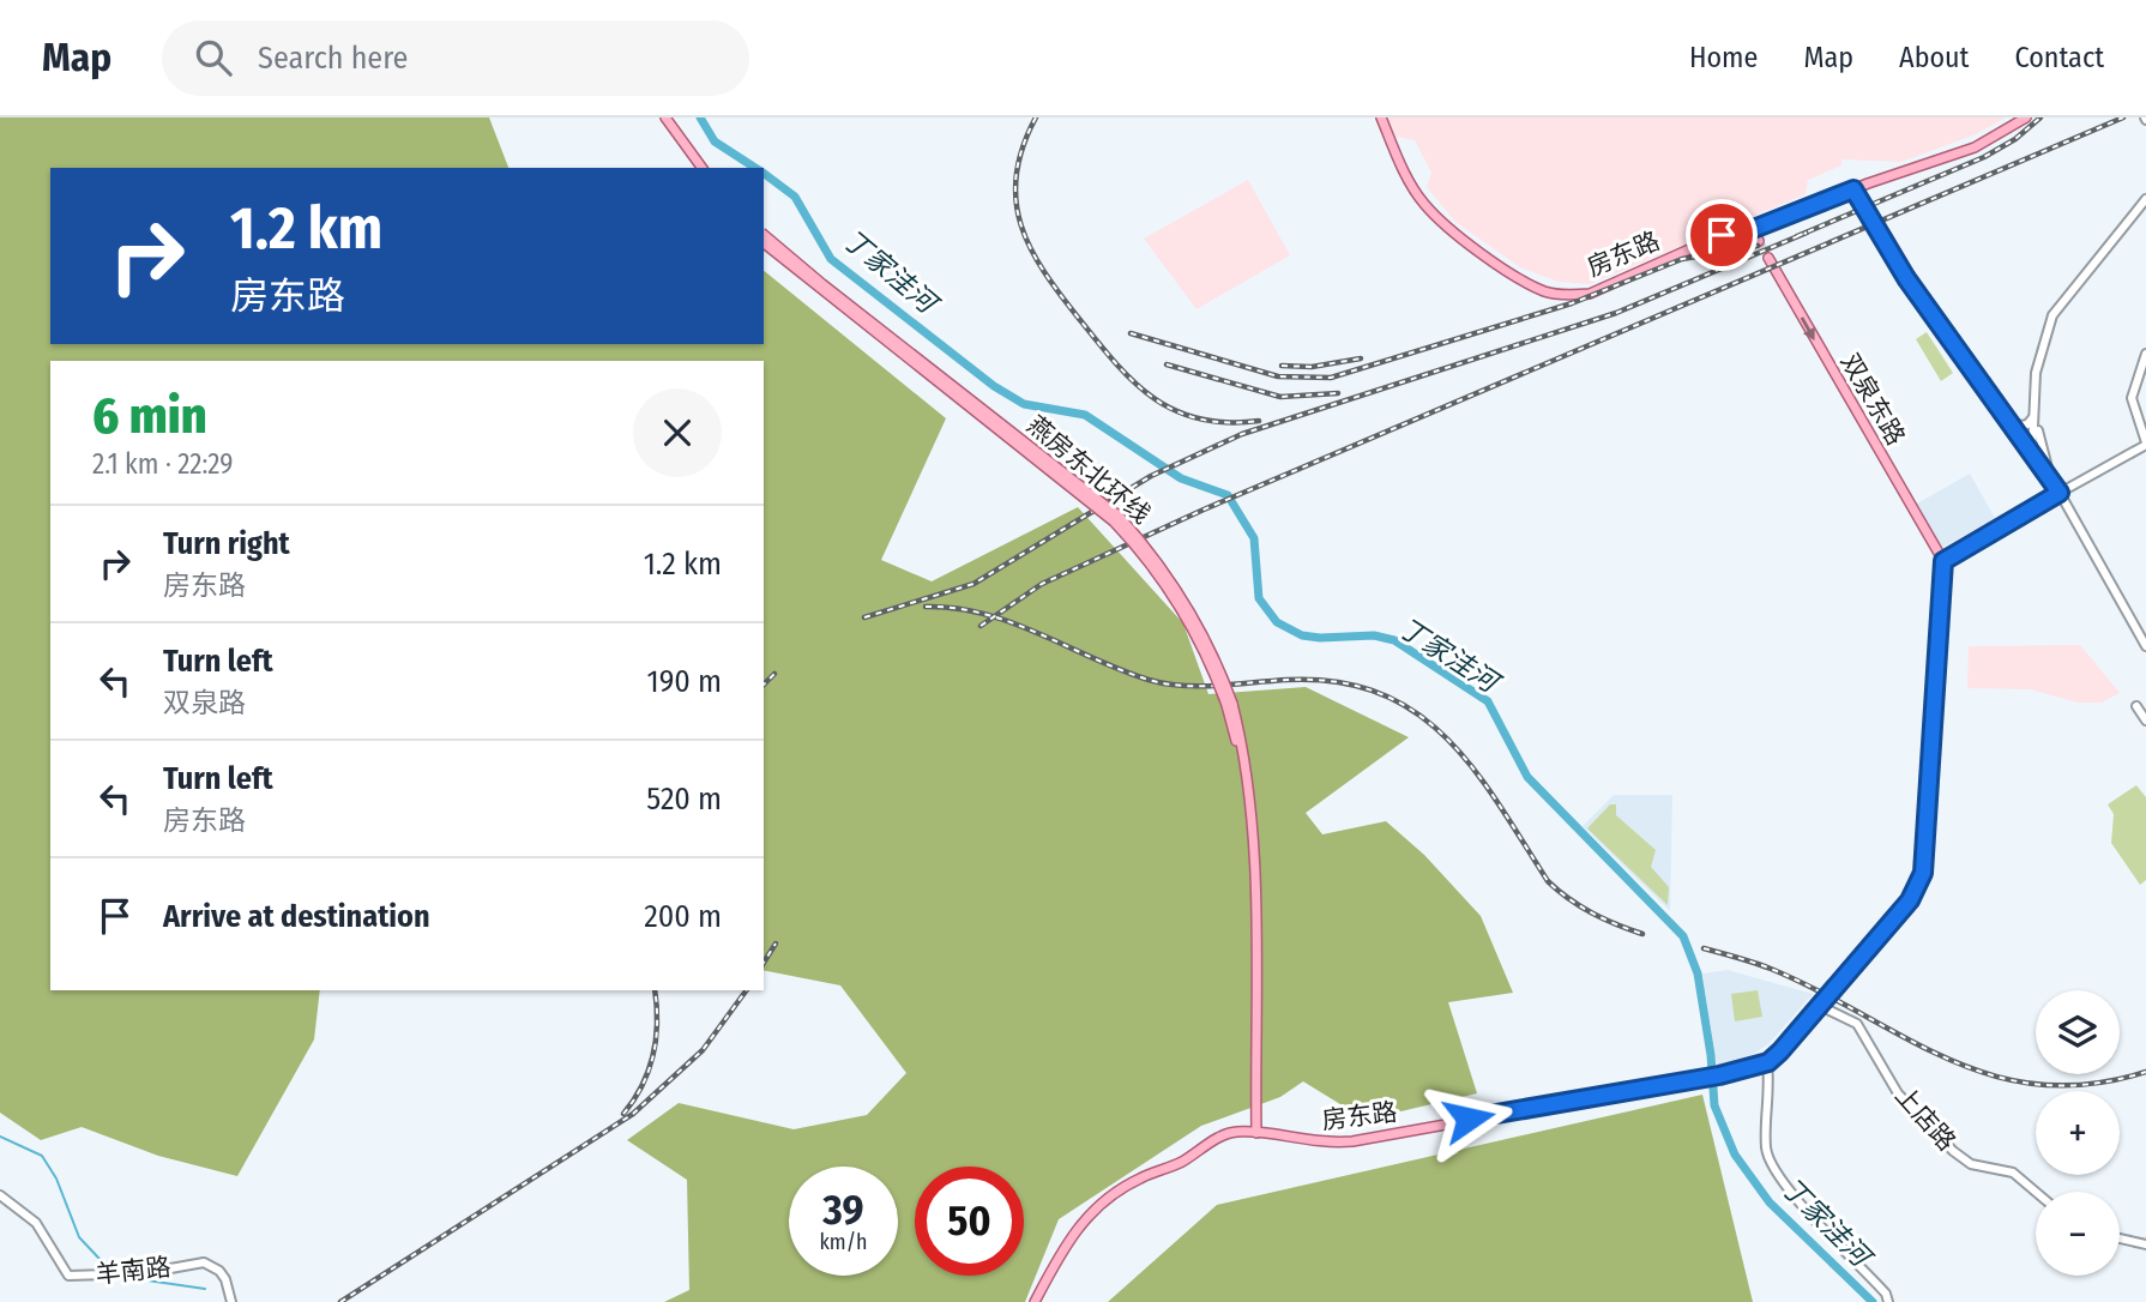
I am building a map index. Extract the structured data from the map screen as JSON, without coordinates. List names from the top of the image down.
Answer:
{
  "streets": {
    "main road": ["房东路", "双泉东路", "燕房东北环线"],
    "street": ["上店路", "羊南路"]
  },
  "crossings": [
    ["房东路", "燕房东北环线"]
  ],
  "one_way": ["双泉东路"],
  "water": ["丁家洼河"],
  "page": {
    "header": "Map",
    "search": "Search here",
    "nav": [
      "Home",
      "Map",
      "About",
      "Contact"
    ],
    "turn": ["1.2 km", "房东路"],
    "heading": ["6 min", "2.1 km · 22:29"],
    "list": [
      {
        "name": "Turn right",
        "note": "房东路",
        "value": "1.2 km"
      },
      {
        "name": "Turn left",
        "note": "双泉路",
        "value": "190 m"
      },
      {
        "name": "Turn left",
        "note": "房东路",
        "value": "520 m"
      },
      {
        "name": "Arrive at destination",
        "value": "200 m"
      }
    ],
    "map_buttons": ["+", "−"],
    "speed": "39 km/h",
    "limit": "50"
  }
}
